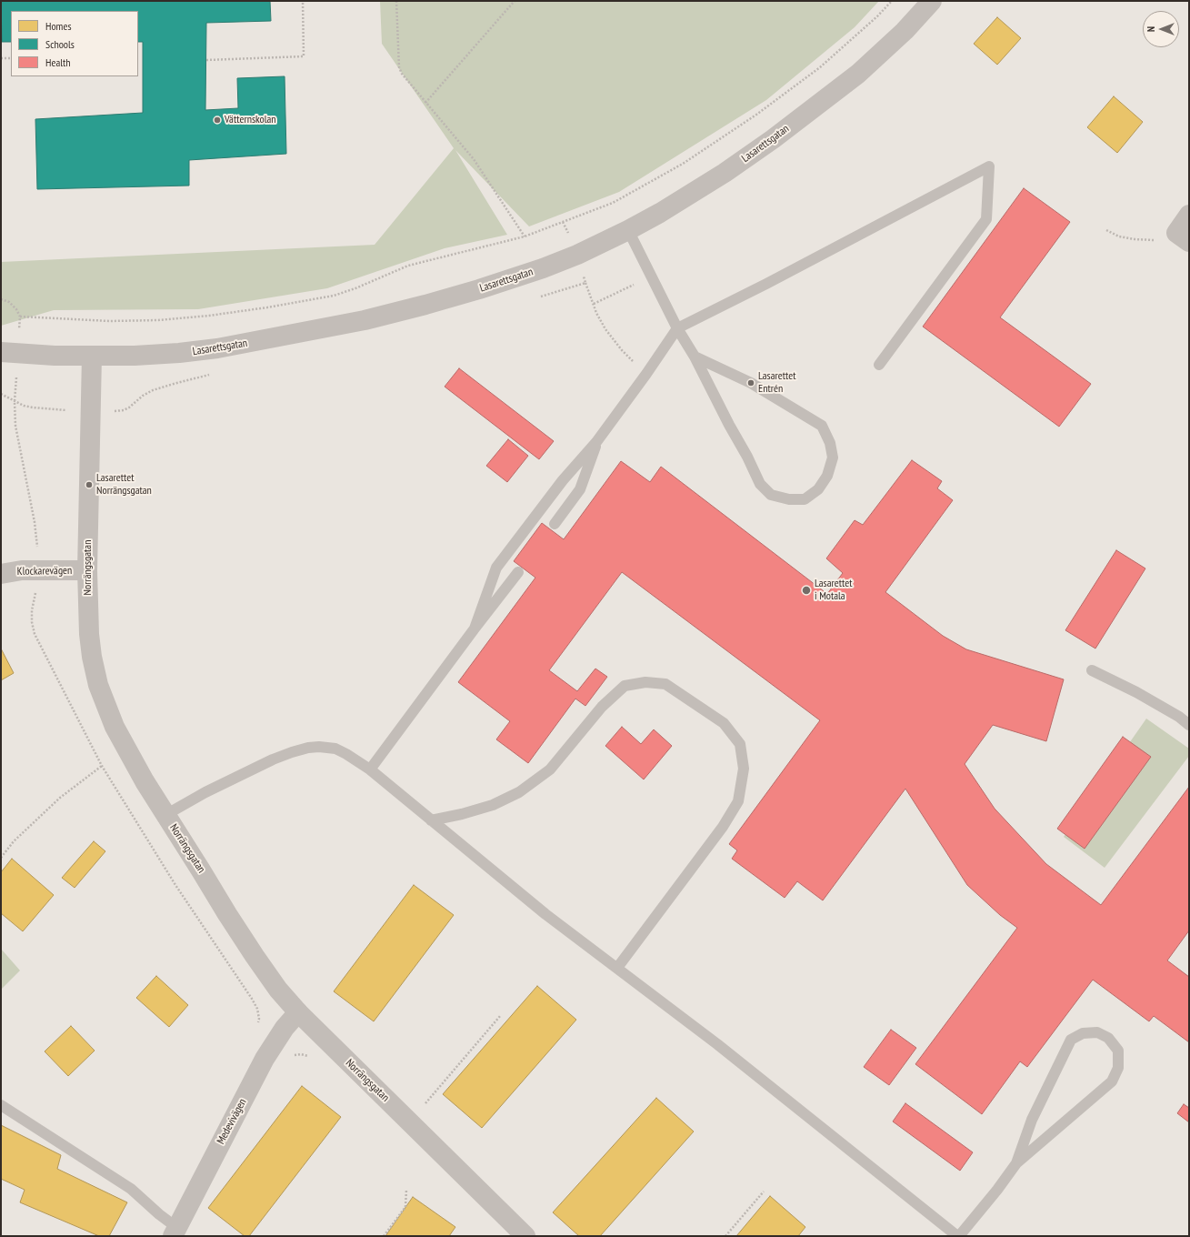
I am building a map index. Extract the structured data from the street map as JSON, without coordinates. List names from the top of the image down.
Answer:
{
  "streets": {
    "street": [
      "Lasarettsgatan",
      "Norrängsgatan",
      "Klockarevägen",
      "Medevivägen"
    ]
  },
  "crossings": [
    ["Lasarettsgatan", "Norrängsgatan"],
    ["Norrängsgatan", "Klockarevägen"],
    ["Norrängsgatan", "Medevivägen"]
  ],
  "places": [
    "Vätternskolan",
    "Lasarettet Entrén",
    "Lasarettet Norrängsgatan",
    "Lasarettet i Motala"
  ],
  "legend": ["Homes", "Schools", "Health"],
  "north": "left"
}
